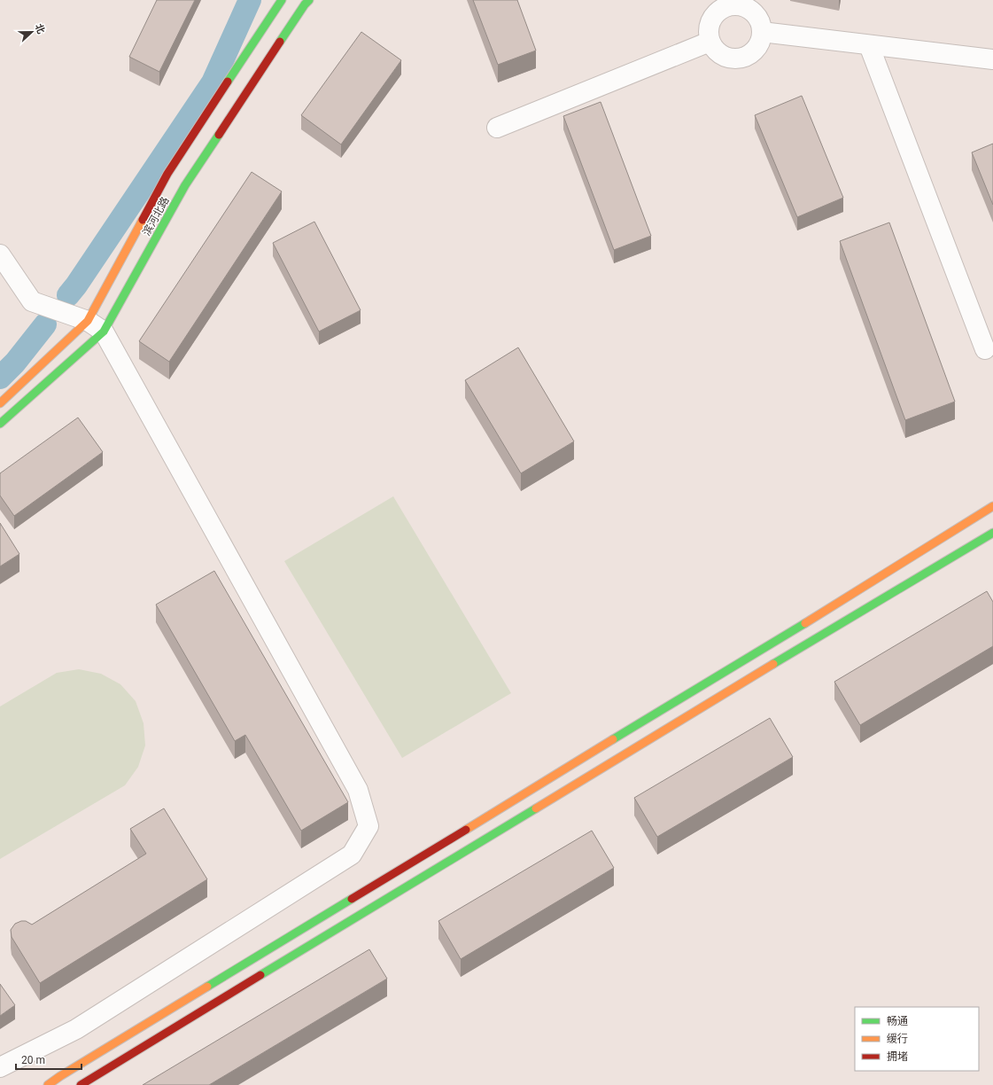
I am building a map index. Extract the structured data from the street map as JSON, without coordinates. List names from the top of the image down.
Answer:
{
  "streets": {
    "main road": ["滨河北路"]
  },
  "legend": ["畅通", "缓行", "拥堵"],
  "scale_bar": "20 m",
  "north": "right"
}
